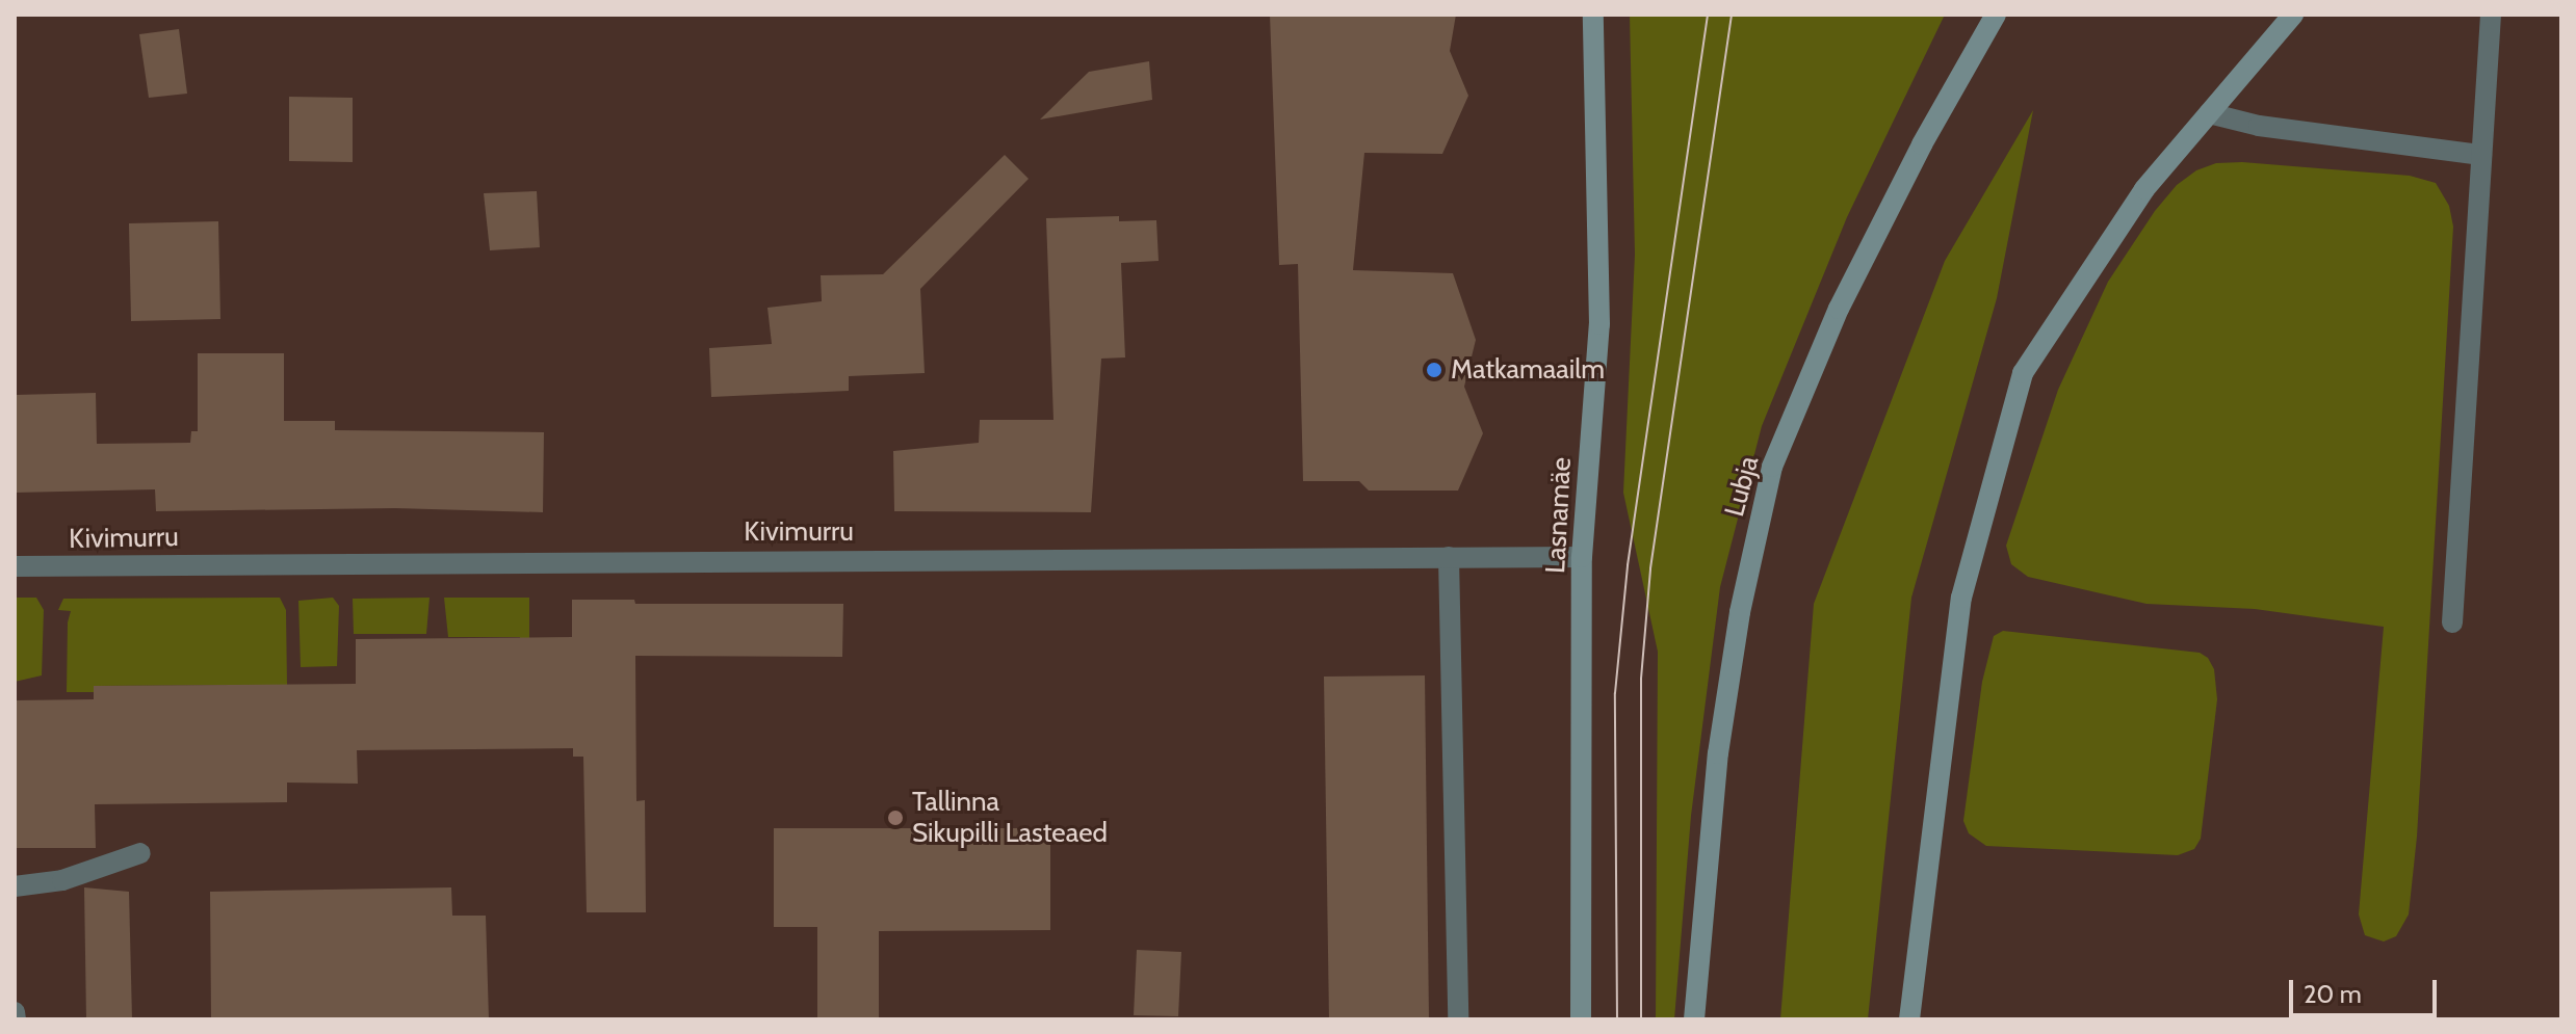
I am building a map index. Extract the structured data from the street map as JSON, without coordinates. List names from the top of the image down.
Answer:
{
  "streets": {
    "street": ["Lubja", "Lasnamäe", "Kivimurru"]
  },
  "crossings": [
    ["Lasnamäe", "Kivimurru"]
  ],
  "places": ["Matkamaailm", "Tallinna Sikupilli Lasteaed"],
  "scale_bar": "20 m"
}
